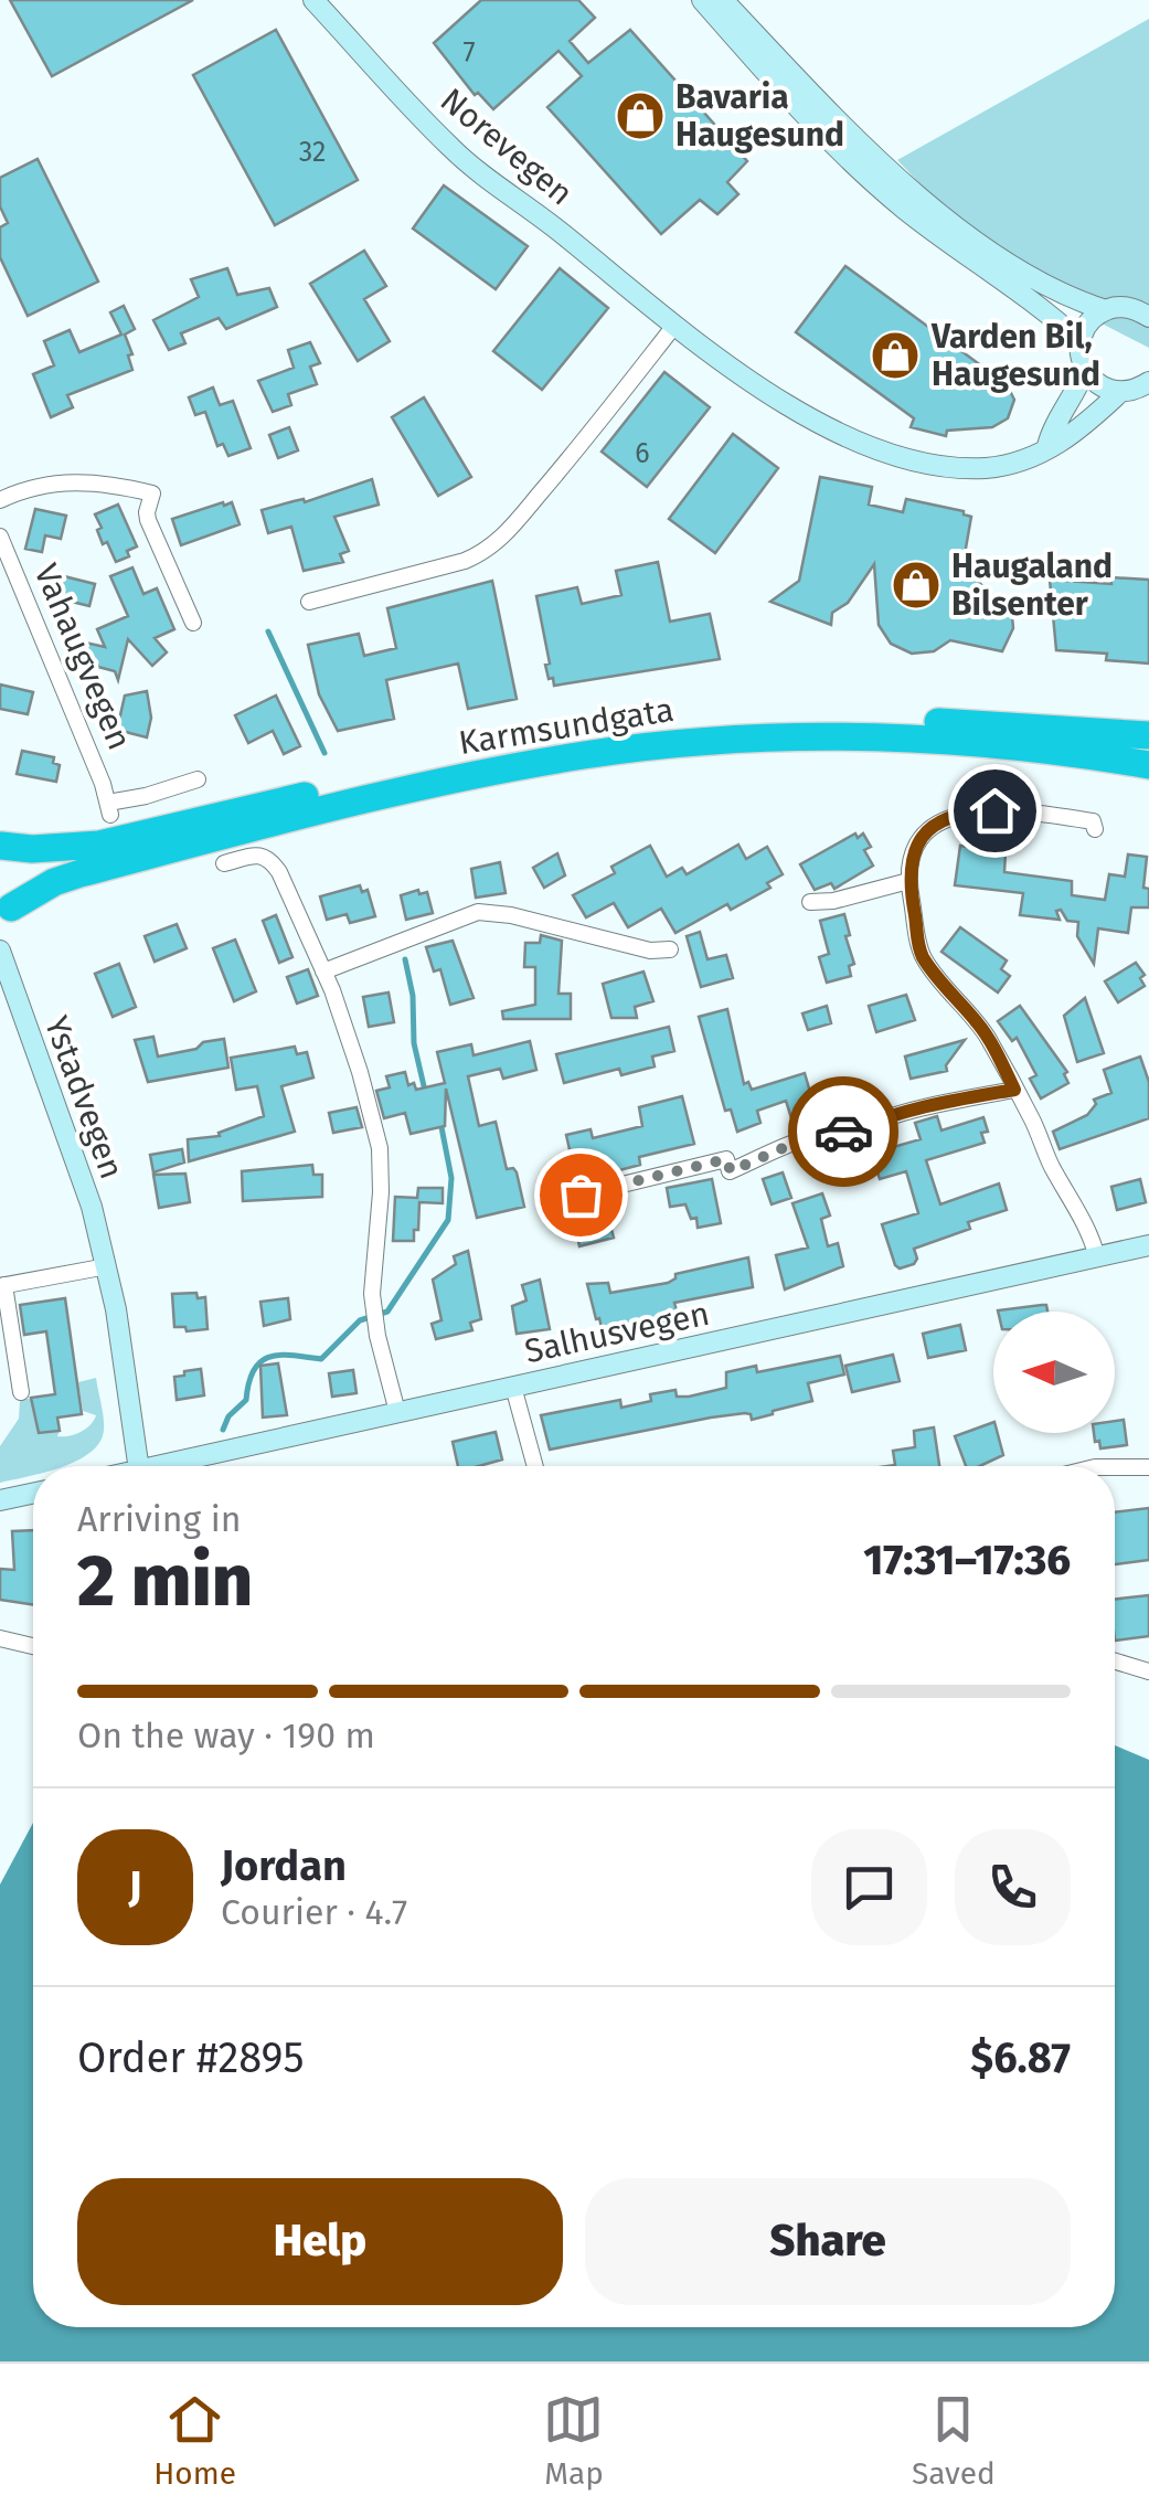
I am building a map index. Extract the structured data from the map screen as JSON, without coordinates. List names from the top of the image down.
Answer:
{
  "streets": {
    "highway": ["Karmsundgata"],
    "main road": ["Norevegen", "Ystadvegen", "Salhusvegen"],
    "street": ["Vahaugvegen"]
  },
  "places": {
    "shop": ["Bavaria Haugesund", "Varden Bil, Haugesund", "Haugaland Bilsenter"]
  },
  "house_numbers": ["7", "32", "6"],
  "north": "left",
  "page": {
    "heading": ["2 min", "Arriving in", "17:31–17:36"],
    "panel": [
      "Jordan",
      "Courier · 4.7",
      "Order #2895",
      "$6.87"
    ],
    "bar": "On the way · 190 m",
    "round": "J",
    "buttons": ["Help", "Share"],
    "tabs": ["Home", "Map", "Saved"]
  }
}
